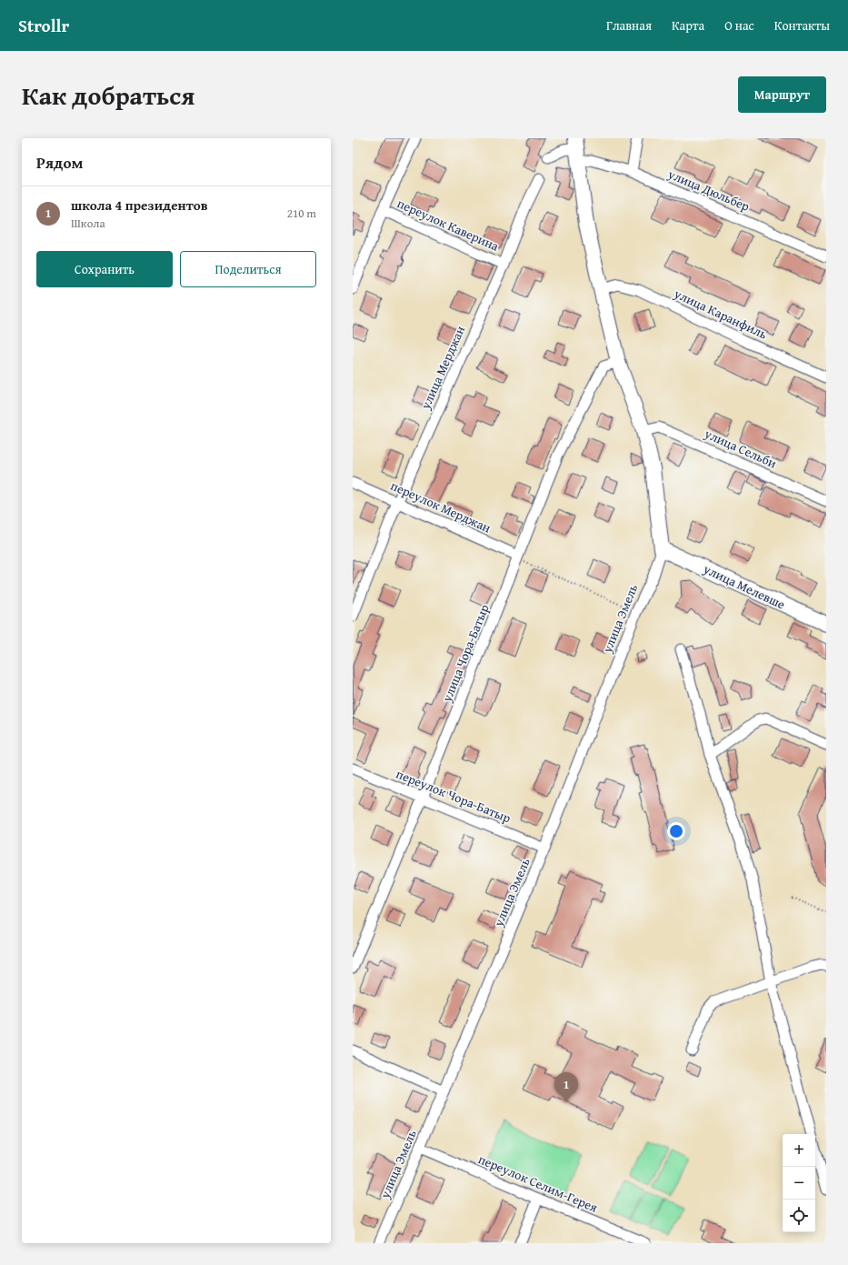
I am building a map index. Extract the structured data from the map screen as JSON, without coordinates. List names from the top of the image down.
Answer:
{
  "streets": {
    "street": [
      "улица Дюльбер",
      "переулок Каверина",
      "улица Каранфиль",
      "улица Мерджан",
      "улица Сельби",
      "переулок Мерджан",
      "улица Мелевше",
      "улица Эмель",
      "улица Чора-Батыр",
      "переулок Чора-Батыр",
      "переулок Селим-Герея"
    ]
  },
  "crossings": [
    ["переулок Каверина", "улица Мерджан"],
    ["улица Мерджан", "переулок Мерджан"],
    ["переулок Мерджан", "улица Чора-Батыр"],
    ["улица Мелевше", "улица Эмель"],
    ["улица Эмель", "переулок Чора-Батыр"],
    ["улица Эмель", "переулок Селим-Герея"],
    ["улица Чора-Батыр", "переулок Чора-Батыр"]
  ],
  "page": {
    "header": "Strollr",
    "nav": [
      "Главная",
      "Карта",
      "О нас",
      "Контакты"
    ],
    "title": "Как добраться",
    "buttons": [
      "Маршрут",
      ["Сохранить", "Поделиться"]
    ],
    "heading": "Рядом",
    "list": [
      {
        "mark": "1",
        "name": "школа 4 президентов",
        "note": "Школа",
        "value": "210 m"
      }
    ],
    "pins": "1",
    "map_buttons": ["+", "−"]
  }
}
